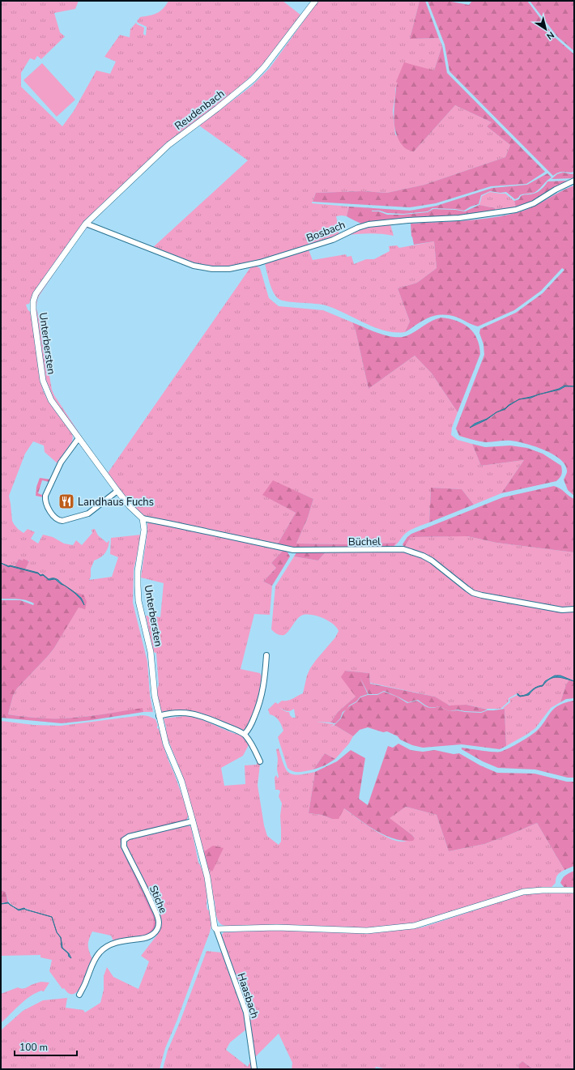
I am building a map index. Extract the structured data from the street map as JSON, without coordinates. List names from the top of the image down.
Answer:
{
  "streets": {
    "street": [
      "Reudenbach",
      "Bosbach",
      "Unterbersten",
      "Büchel",
      "Stiche",
      "Haasbach"
    ]
  },
  "crossings": [
    ["Reudenbach", "Bosbach"],
    ["Reudenbach", "Unterbersten"],
    ["Unterbersten", "Büchel"],
    ["Unterbersten", "Stiche"],
    ["Unterbersten", "Haasbach"]
  ],
  "places": {
    "restaurant": ["Landhaus Fuchs"]
  },
  "scale_bar": "100 m",
  "north": "bottom right"
}
